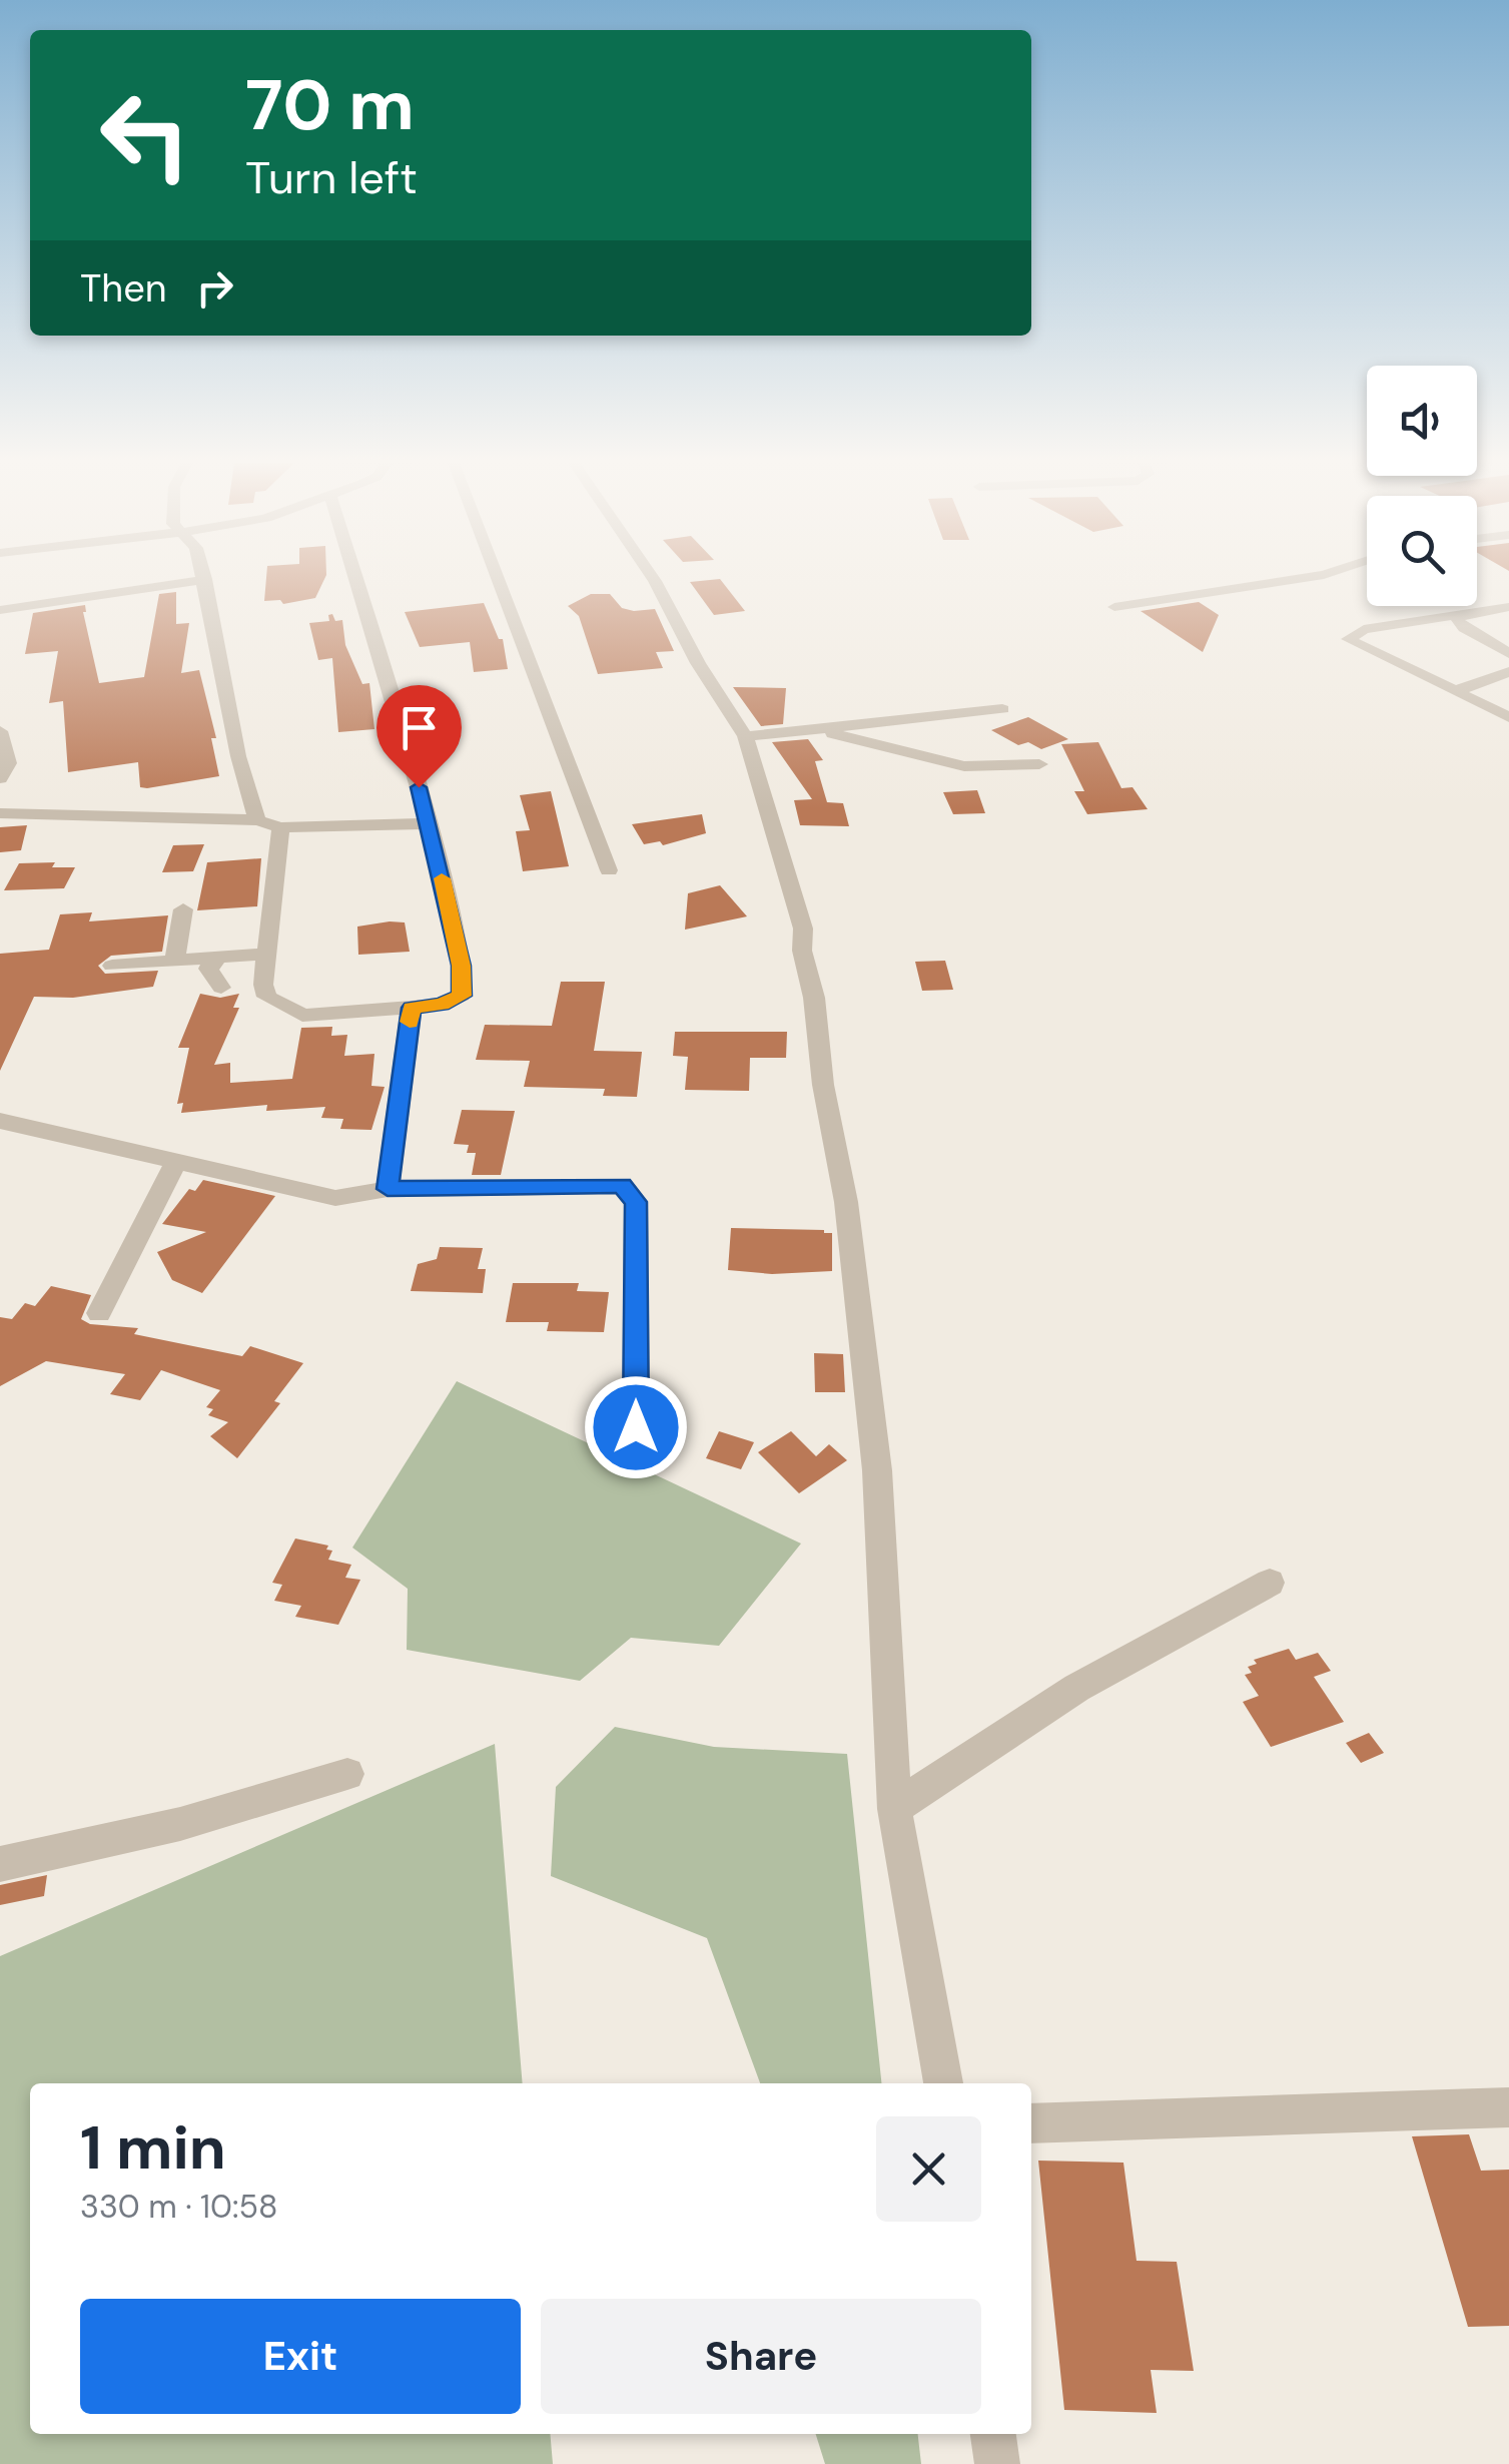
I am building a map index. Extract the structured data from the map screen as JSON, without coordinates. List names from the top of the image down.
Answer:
{
  "page": {
    "turn": ["70 m", "Turn left"],
    "then": "Then",
    "heading": ["1 min", "330 m · 10:58"],
    "buttons": ["Exit", "Share"]
  }
}
